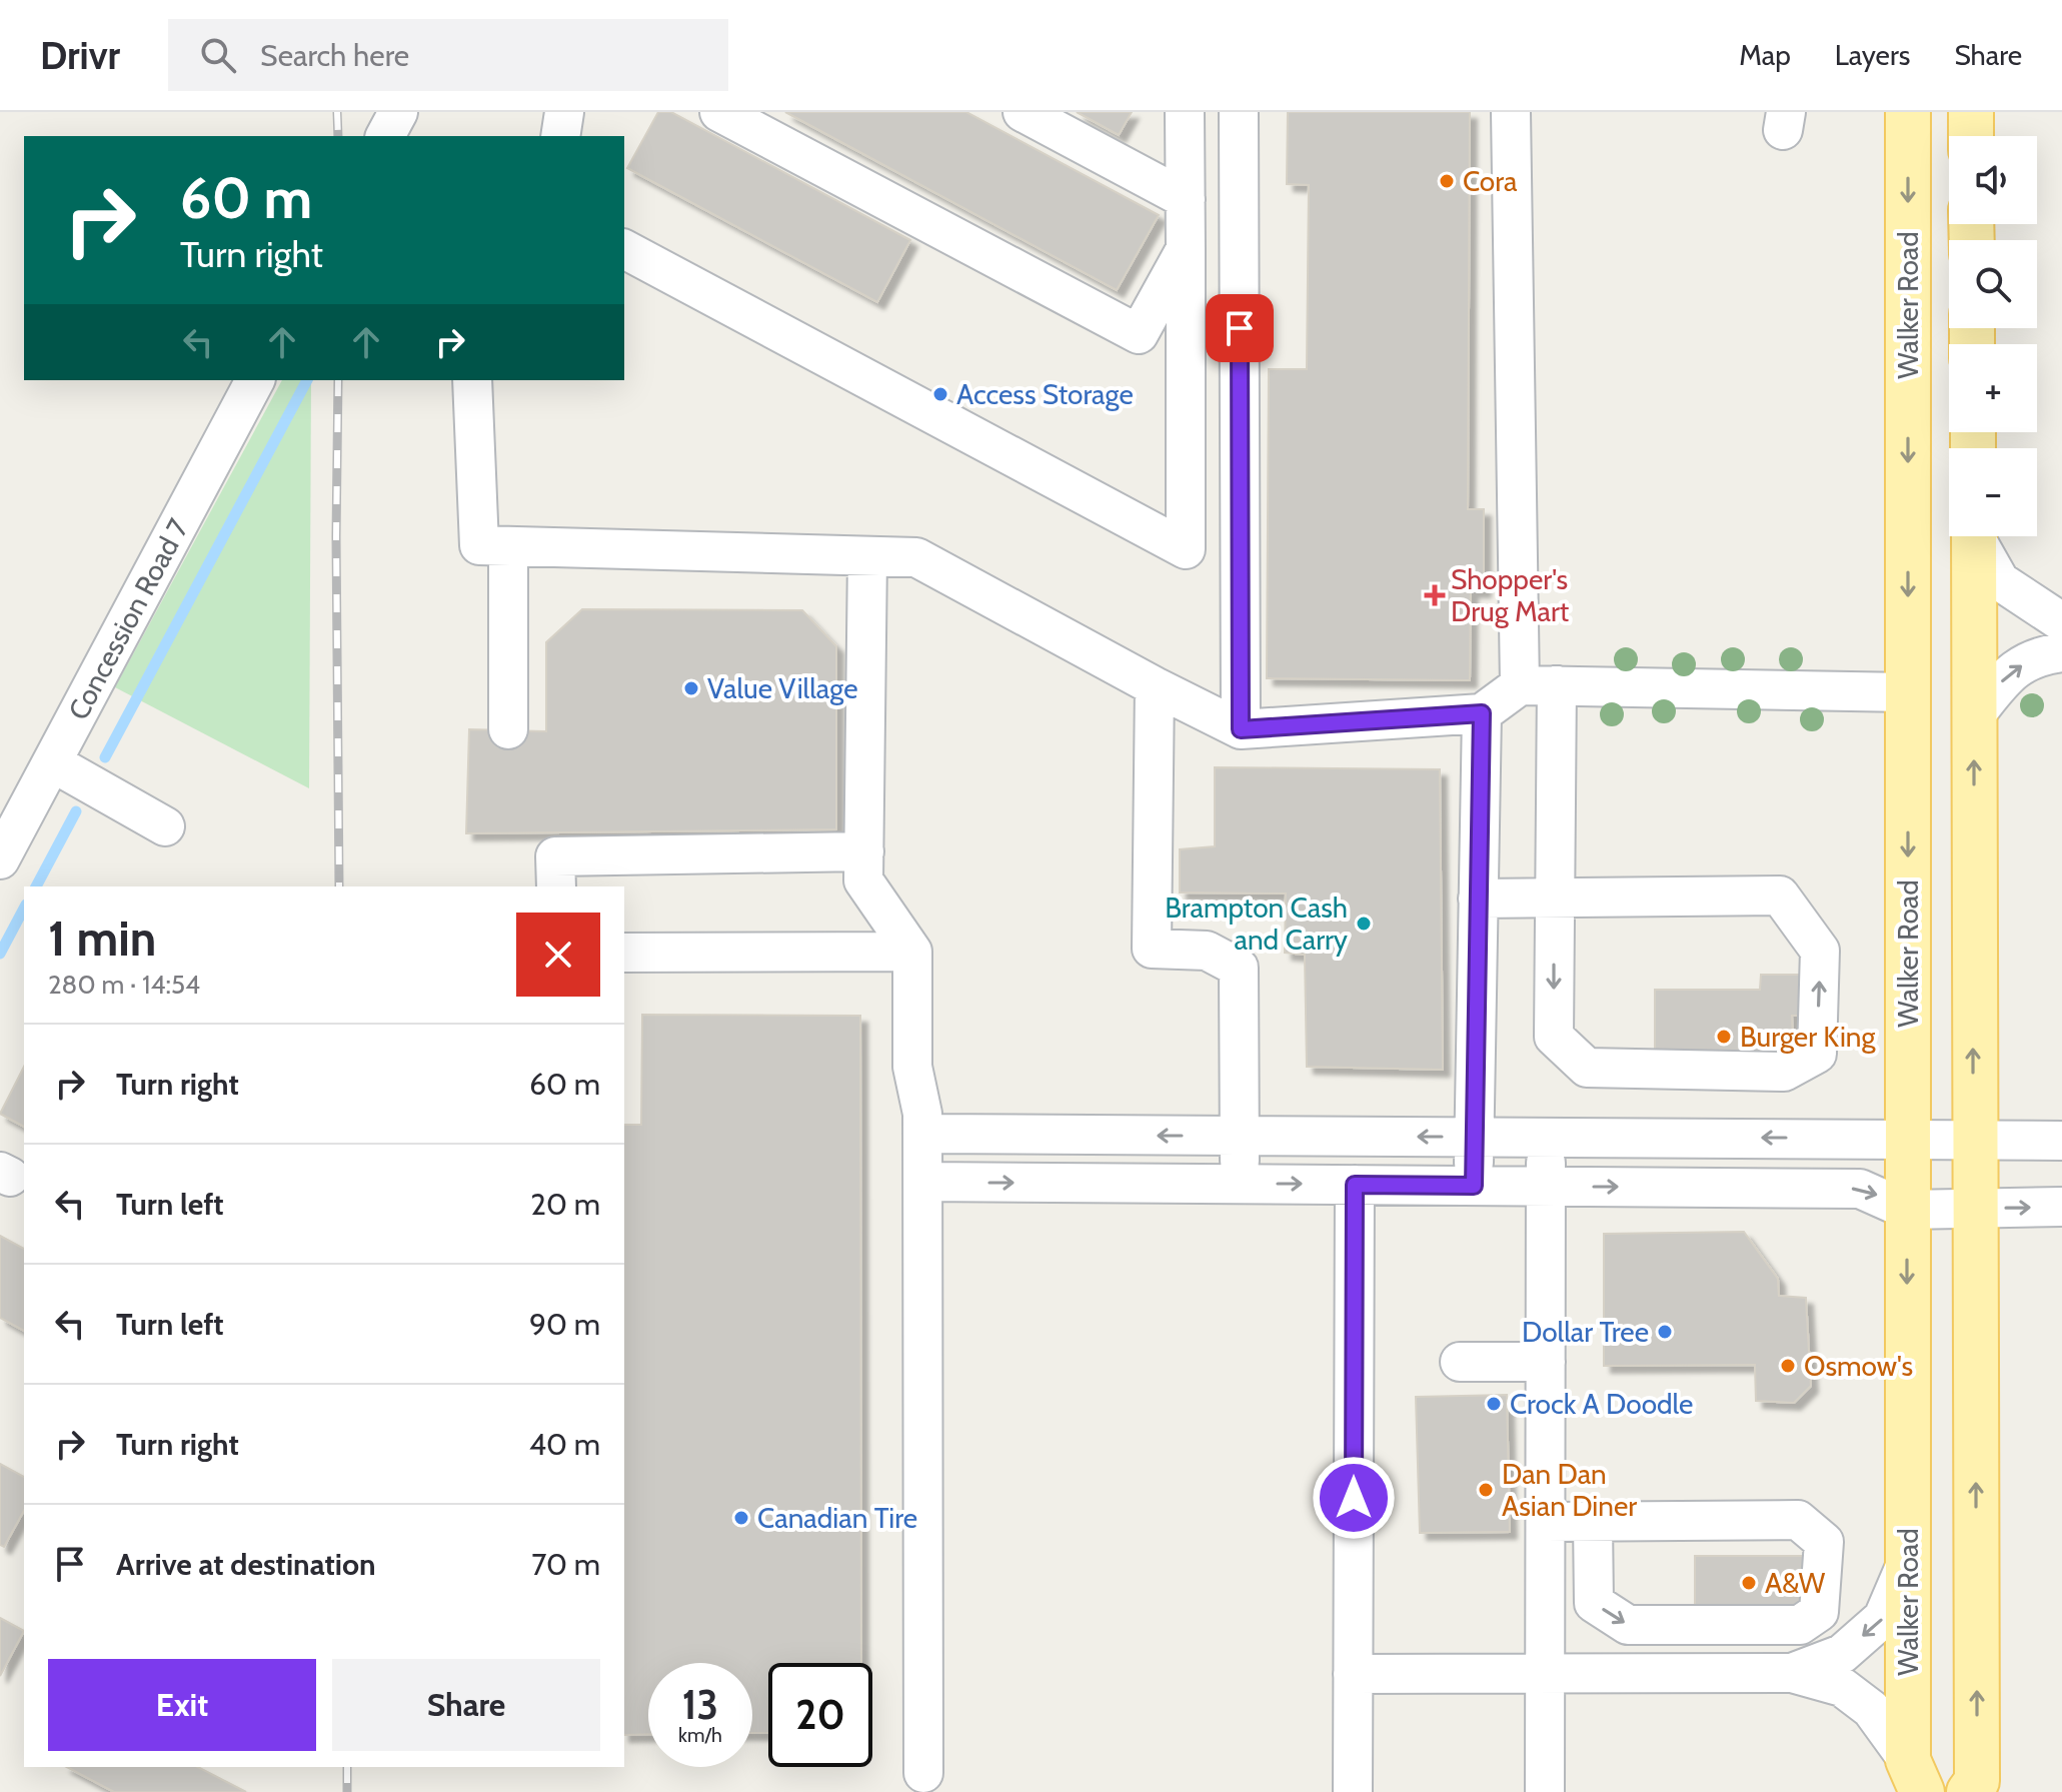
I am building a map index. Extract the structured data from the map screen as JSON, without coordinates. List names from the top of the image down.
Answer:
{
  "streets": {
    "main road": ["Walker Road"],
    "street": ["Concession Road 7"]
  },
  "places": {
    "other": [
      "Cora",
      "Access Storage",
      "Value Village",
      "Brampton Cash and Carry",
      "Burger King",
      "Dollar Tree",
      "Osmow's",
      "Crock A Doodle",
      "Dan Dan Asian Diner",
      "Canadian Tire",
      "A&W"
    ],
    "health": ["Shopper's Drug Mart"]
  },
  "page": {
    "header": "Drivr",
    "search": "Search here",
    "nav": ["Map", "Layers", "Share"],
    "map_buttons": ["+", "−"],
    "turn": ["60 m", "Turn right"],
    "heading": ["1 min", "280 m · 14:54"],
    "list": [
      {
        "name": "Turn right",
        "value": "60 m"
      },
      {
        "name": "Turn left",
        "value": "20 m"
      },
      {
        "name": "Turn left",
        "value": "90 m"
      },
      {
        "name": "Turn right",
        "value": "40 m"
      },
      {
        "name": "Arrive at destination",
        "value": "70 m"
      }
    ],
    "buttons": ["Exit", "Share"],
    "speed": "13 km/h",
    "limit": "20"
  }
}
